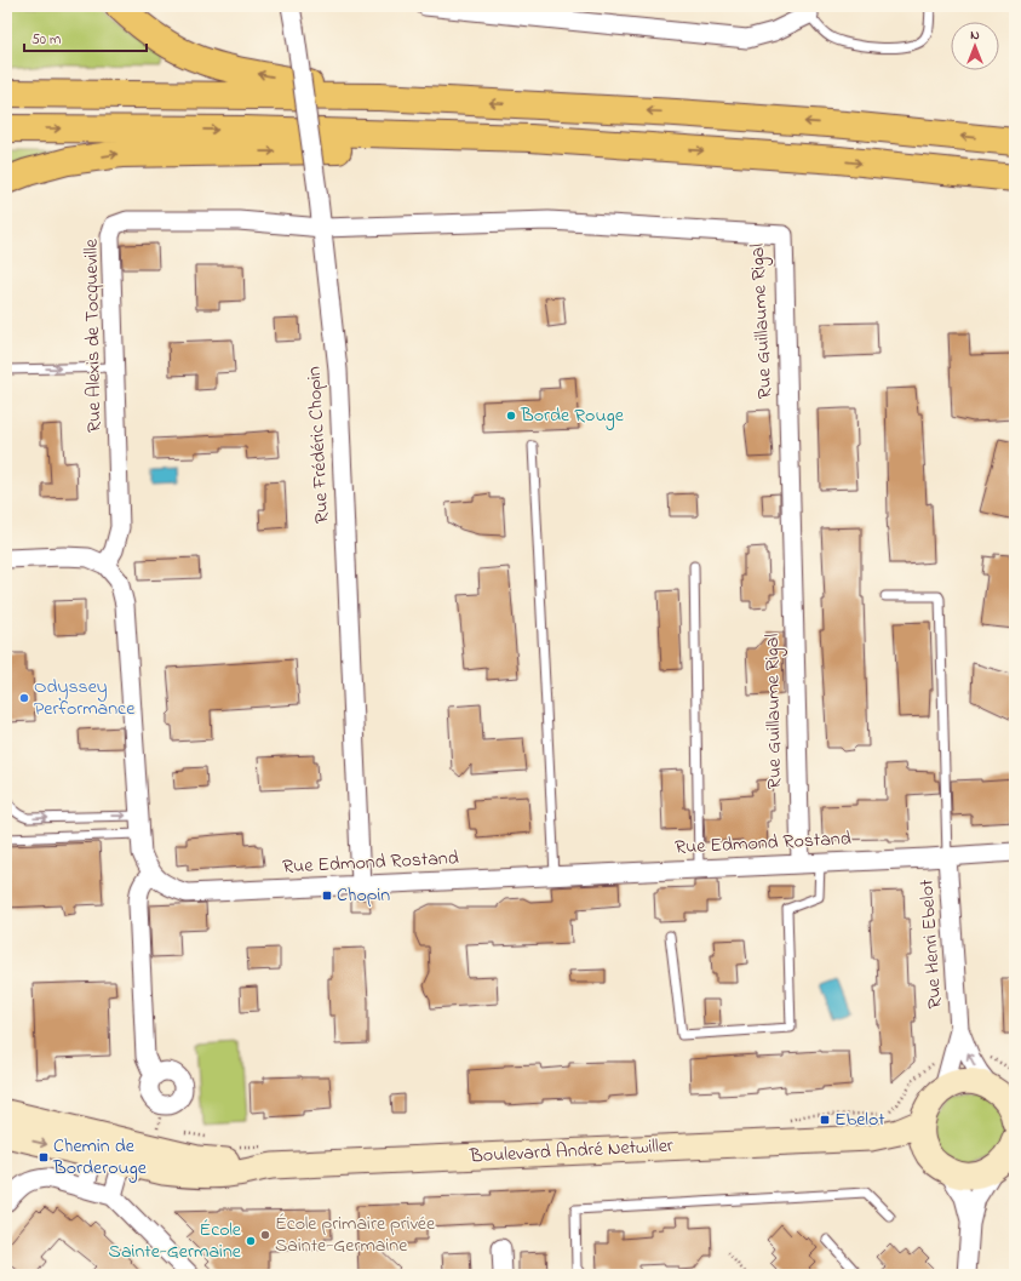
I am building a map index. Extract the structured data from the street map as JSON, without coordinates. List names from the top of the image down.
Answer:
{
  "streets": {
    "main road": ["Boulevard André Netwiller"],
    "street": [
      "Rue Guillaume Rigal",
      "Rue Alexis de Tocqueville",
      "Rue Frédéric Chopin",
      "Rue Edmond Rostand",
      "Rue Henri Ebelot"
    ]
  },
  "crossings": [
    ["Rue Guillaume Rigal", "Rue Alexis de Tocqueville"],
    ["Rue Guillaume Rigal", "Rue Frédéric Chopin"],
    ["Rue Guillaume Rigal", "Rue Edmond Rostand"],
    ["Rue Alexis de Tocqueville", "Rue Frédéric Chopin"],
    ["Rue Frédéric Chopin", "Rue Edmond Rostand"],
    ["Rue Edmond Rostand", "Rue Henri Ebelot"],
    ["Rue Henri Ebelot", "Boulevard André Netwiller"]
  ],
  "places": {
    "other": [
      "Borde Rouge",
      "Odyssey Performance",
      "École primaire privée Sainte-Germaine",
      "École Sainte-Germaine"
    ],
    "transit": ["Chopin", "Ebelot", "Chemin de Borderouge"]
  },
  "scale_bar": "50 m",
  "north": "top"
}
